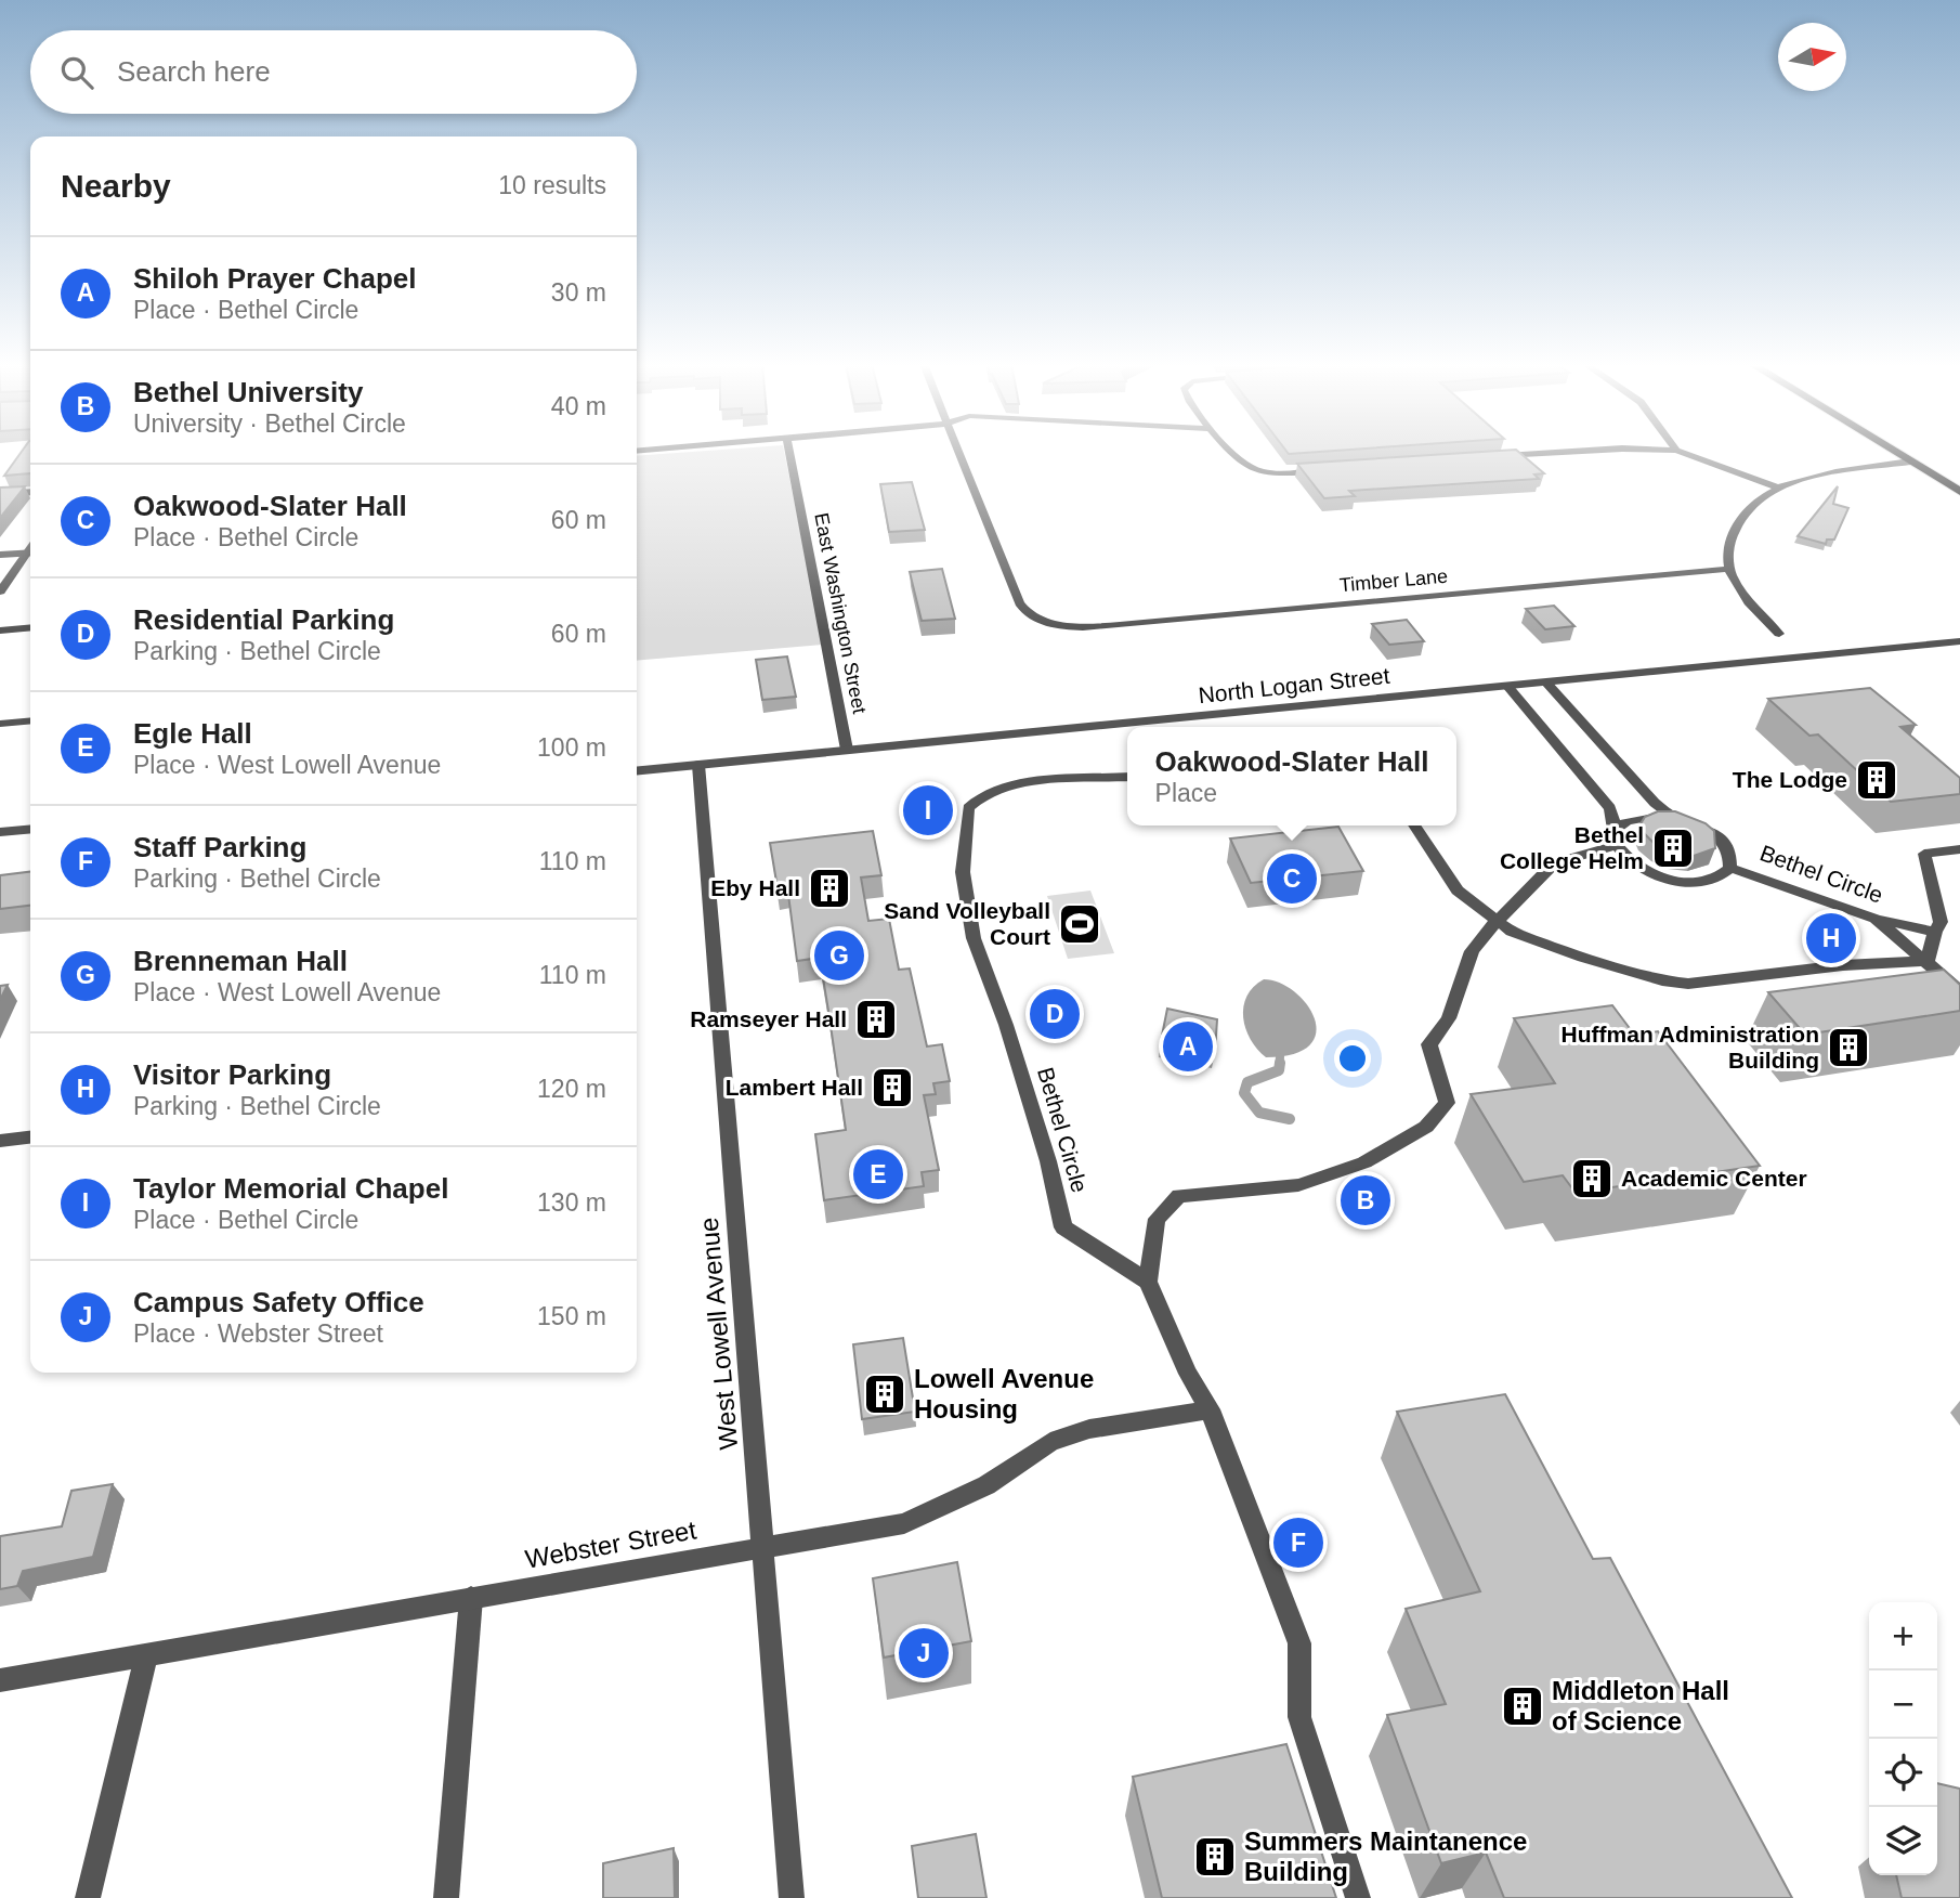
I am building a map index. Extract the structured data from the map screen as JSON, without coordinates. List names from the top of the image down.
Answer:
{
  "streets": {
    "street": [
      "Timber Lane",
      "East Washington Street",
      "North Logan Street",
      "Bethel Circle",
      "West Lowell Avenue",
      "Webster Street"
    ]
  },
  "crossings": [
    ["East Washington Street", "North Logan Street"],
    ["North Logan Street", "Bethel Circle"],
    ["North Logan Street", "West Lowell Avenue"],
    ["West Lowell Avenue", "Webster Street"]
  ],
  "places": {
    "building": [
      "The Lodge",
      "Bethel College Helm",
      "Eby Hall",
      "Ramseyer Hall",
      "Huffman Administration Building",
      "Lambert Hall",
      "Academic Center",
      "Lowell Avenue Housing",
      "Middleton Hall of Science",
      "Summers Maintanence Building"
    ],
    "sports": ["Sand Volleyball Court"]
  },
  "north": "right",
  "page": {
    "search": "Search here",
    "heading": ["Nearby", "10 results"],
    "list": [
      {
        "mark": "A",
        "name": "Shiloh Prayer Chapel",
        "note": "Place · Bethel Circle",
        "value": "30 m"
      },
      {
        "mark": "B",
        "name": "Bethel University",
        "note": "University · Bethel Circle",
        "value": "40 m"
      },
      {
        "mark": "C",
        "name": "Oakwood-Slater Hall",
        "note": "Place · Bethel Circle",
        "value": "60 m"
      },
      {
        "mark": "D",
        "name": "Residential Parking",
        "note": "Parking · Bethel Circle",
        "value": "60 m"
      },
      {
        "mark": "E",
        "name": "Egle Hall",
        "note": "Place · West Lowell Avenue",
        "value": "100 m"
      },
      {
        "mark": "F",
        "name": "Staff Parking",
        "note": "Parking · Bethel Circle",
        "value": "110 m"
      },
      {
        "mark": "G",
        "name": "Brenneman Hall",
        "note": "Place · West Lowell Avenue",
        "value": "110 m"
      },
      {
        "mark": "H",
        "name": "Visitor Parking",
        "note": "Parking · Bethel Circle",
        "value": "120 m"
      },
      {
        "mark": "I",
        "name": "Taylor Memorial Chapel",
        "note": "Place · Bethel Circle",
        "value": "130 m"
      },
      {
        "mark": "J",
        "name": "Campus Safety Office",
        "note": "Place · Webster Street",
        "value": "150 m"
      }
    ],
    "popup": ["Oakwood-Slater Hall", "Place"],
    "pins": [
      "I",
      "C",
      "H",
      "G",
      "D",
      "A",
      "E",
      "B",
      "F",
      "J"
    ],
    "map_buttons": ["+", "−"]
  }
}
